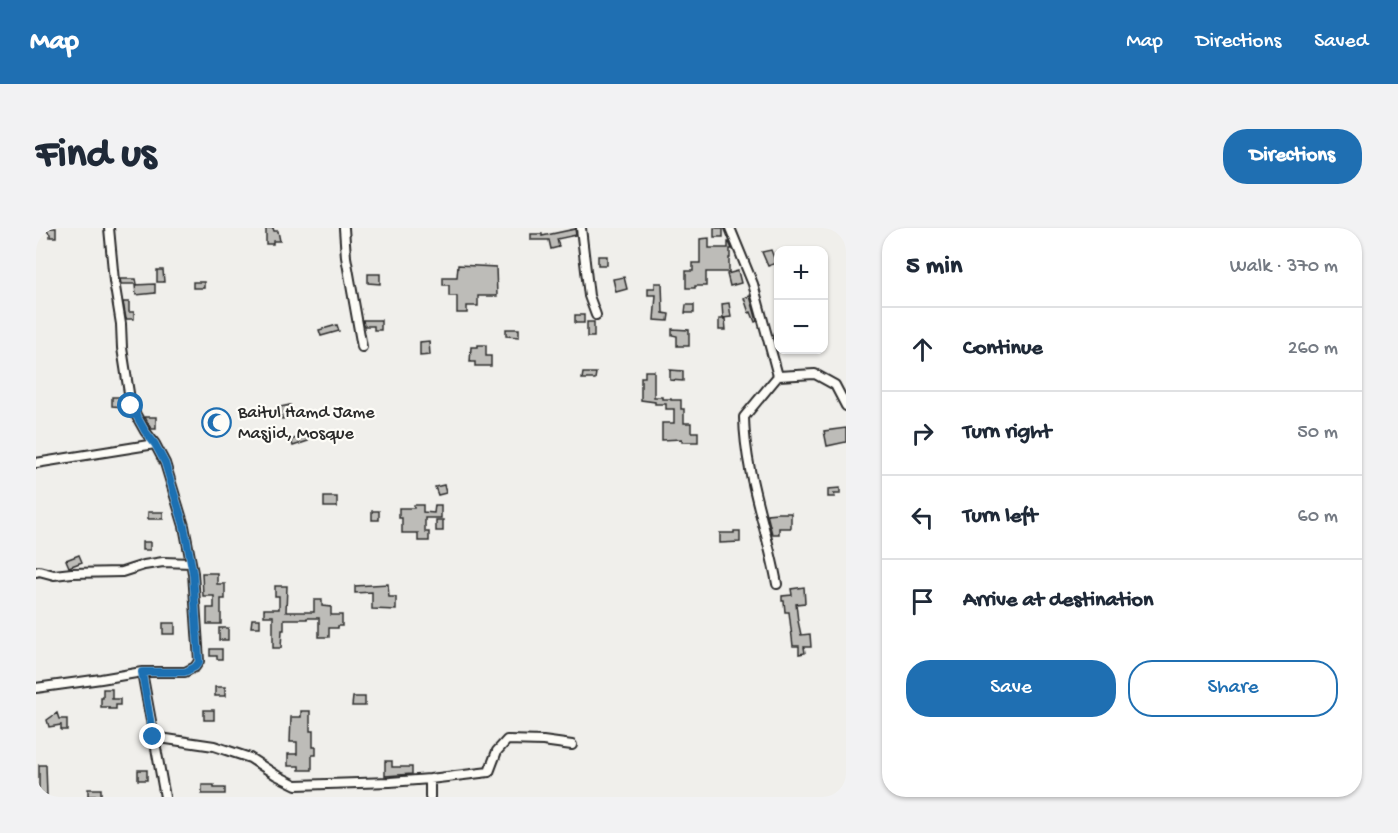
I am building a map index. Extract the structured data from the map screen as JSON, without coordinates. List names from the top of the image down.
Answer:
{
  "places": {
    "mosque": ["Baitul Hamd Jame Masjid, Mosque"]
  },
  "page": {
    "header": "Map",
    "nav": ["Map", "Directions", "Saved"],
    "buttons": [
      "Directions",
      ["Save", "Share"]
    ],
    "title": "Find us",
    "heading": ["5 min", "Walk · 370 m"],
    "map_buttons": ["+", "−"],
    "list": [
      ["Continue", "260 m"],
      ["Turn right", "50 m"],
      ["Turn left", "60 m"],
      "Arrive at destination"
    ]
  }
}
